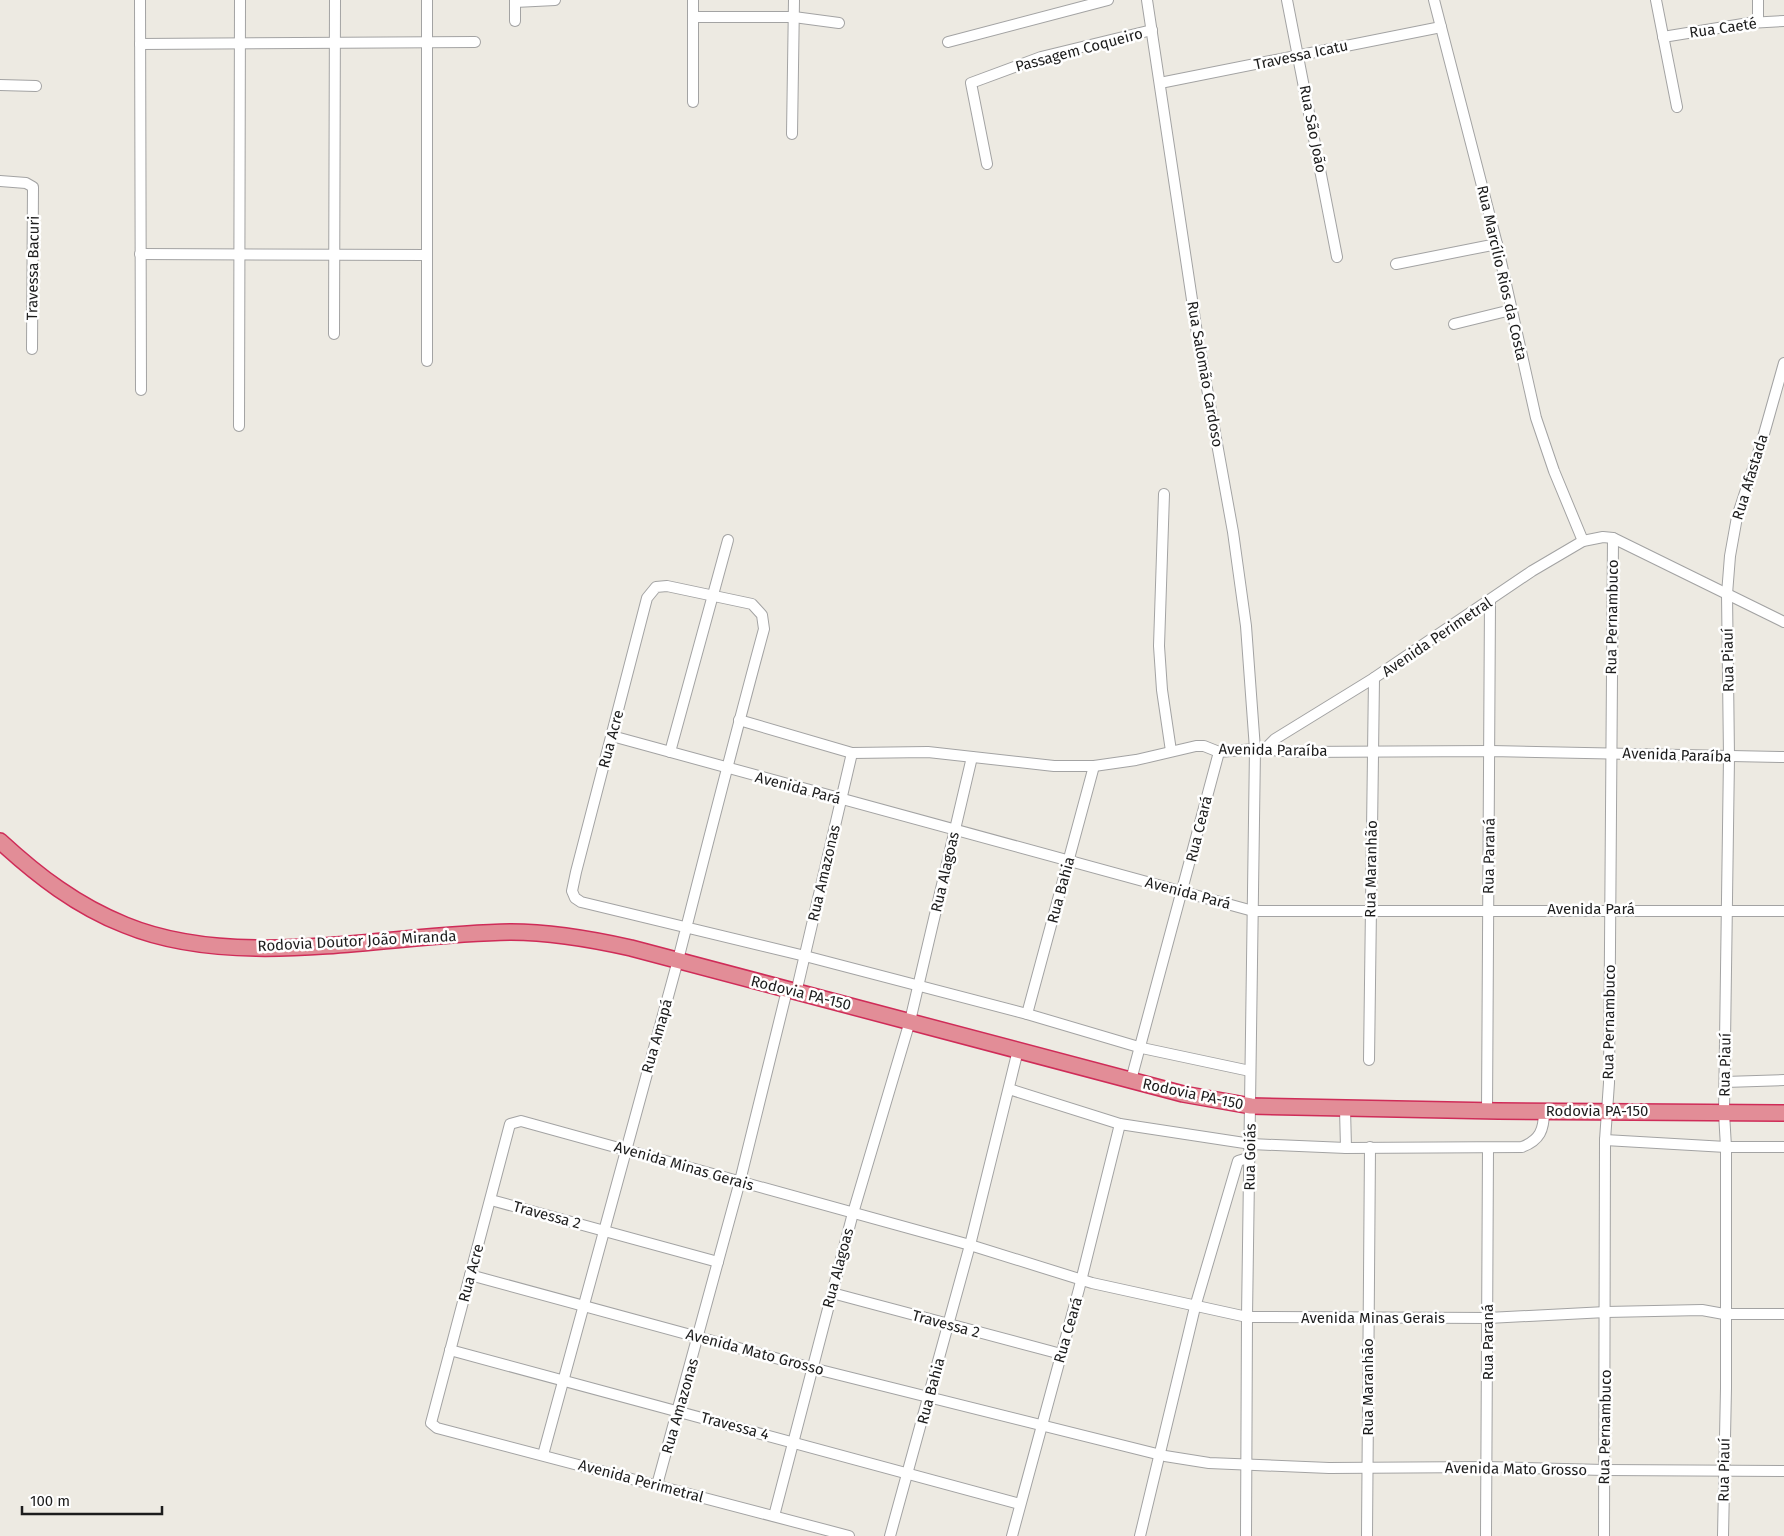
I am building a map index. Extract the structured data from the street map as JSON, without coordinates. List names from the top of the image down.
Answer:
{
  "streets": {
    "highway": ["Rodovia Doutor João Miranda", "Rodovia PA-150"],
    "street": [
      "Rua Caeté",
      "Passagem Coqueiro",
      "Travessa Icatu",
      "Rua São João",
      "Travessa Bacuri",
      "Rua Marcílio Rios da Costa",
      "Rua Salomão Cardoso",
      "Rua Afastada",
      "Rua Pernambuco",
      "Avenida Perimetral",
      "Rua Piauí",
      "Rua Acre",
      "Avenida Paraíba",
      "Avenida Pará",
      "Rua Ceará",
      "Rua Paraná",
      "Rua Maranhão",
      "Rua Alagoas",
      "Rua Amazonas",
      "Rua Bahia",
      "Rua Amapá",
      "Rua Goiás",
      "Avenida Minas Gerais",
      "Travessa 2",
      "Avenida Mato Grosso",
      "Travessa 4"
    ]
  },
  "crossings": [
    ["Passagem Coqueiro", "Rua Salomão Cardoso"],
    ["Travessa Icatu", "Rua São João"],
    ["Travessa Icatu", "Rua Marcílio Rios da Costa"],
    ["Travessa Icatu", "Rua Salomão Cardoso"],
    ["Rua Marcílio Rios da Costa", "Avenida Perimetral"],
    ["Rua Salomão Cardoso", "Avenida Perimetral"],
    ["Rua Salomão Cardoso", "Avenida Paraíba"],
    ["Rua Salomão Cardoso", "Rua Goiás"],
    ["Rua Afastada", "Rua Piauí"],
    ["Rua Pernambuco", "Avenida Perimetral"],
    ["Rua Pernambuco", "Avenida Paraíba"],
    ["Rua Pernambuco", "Avenida Pará"],
    ["Rua Pernambuco", "Rodovia PA-150"],
    ["Rua Pernambuco", "Avenida Minas Gerais"],
    ["Rua Pernambuco", "Avenida Mato Grosso"],
    ["Avenida Perimetral", "Rua Acre"],
    ["Avenida Perimetral", "Avenida Paraíba"],
    ["Avenida Perimetral", "Rua Paraná"],
    ["Avenida Perimetral", "Rua Maranhão"],
    ["Avenida Perimetral", "Rua Alagoas"],
    ["Avenida Perimetral", "Rua Amazonas"],
    ["Avenida Perimetral", "Rua Amapá"],
    ["Avenida Perimetral", "Rua Goiás"],
    ["Rua Piauí", "Avenida Paraíba"],
    ["Rua Piauí", "Avenida Pará"],
    ["Rua Piauí", "Rodovia PA-150"],
    ["Rua Piauí", "Avenida Minas Gerais"],
    ["Rua Piauí", "Avenida Mato Grosso"],
    ["Rua Acre", "Avenida Pará"],
    ["Rua Acre", "Rua Amapá"],
    ["Rua Acre", "Avenida Minas Gerais"],
    ["Rua Acre", "Travessa 2"],
    ["Rua Acre", "Avenida Mato Grosso"],
    ["Rua Acre", "Travessa 4"],
    ["Avenida Paraíba", "Rua Ceará"],
    ["Avenida Paraíba", "Rua Paraná"],
    ["Avenida Paraíba", "Rua Maranhão"],
    ["Avenida Paraíba", "Rua Alagoas"],
    ["Avenida Paraíba", "Rua Amazonas"],
    ["Avenida Paraíba", "Rua Bahia"],
    ["Avenida Paraíba", "Rua Amapá"],
    ["Avenida Paraíba", "Rua Goiás"],
    ["Avenida Pará", "Rua Ceará"],
    ["Avenida Pará", "Rua Paraná"],
    ["Avenida Pará", "Rua Maranhão"],
    ["Avenida Pará", "Rua Alagoas"],
    ["Avenida Pará", "Rua Amazonas"],
    ["Avenida Pará", "Rua Bahia"],
    ["Avenida Pará", "Rua Amapá"],
    ["Avenida Pará", "Rua Goiás"],
    ["Rua Ceará", "Rodovia PA-150"],
    ["Rua Ceará", "Avenida Minas Gerais"],
    ["Rua Ceará", "Travessa 2"],
    ["Rua Ceará", "Avenida Mato Grosso"],
    ["Rua Ceará", "Travessa 4"],
    ["Rua Paraná", "Rodovia PA-150"],
    ["Rua Paraná", "Avenida Minas Gerais"],
    ["Rua Paraná", "Avenida Mato Grosso"],
    ["Rua Maranhão", "Avenida Minas Gerais"],
    ["Rua Maranhão", "Avenida Mato Grosso"],
    ["Rua Alagoas", "Rodovia PA-150"],
    ["Rua Alagoas", "Avenida Minas Gerais"],
    ["Rua Alagoas", "Travessa 2"],
    ["Rua Alagoas", "Avenida Mato Grosso"],
    ["Rua Alagoas", "Travessa 4"],
    ["Rua Amazonas", "Rodovia PA-150"],
    ["Rua Amazonas", "Avenida Minas Gerais"],
    ["Rua Amazonas", "Travessa 2"],
    ["Rua Amazonas", "Avenida Mato Grosso"],
    ["Rua Amazonas", "Travessa 4"],
    ["Rua Bahia", "Rodovia PA-150"],
    ["Rua Bahia", "Avenida Minas Gerais"],
    ["Rua Bahia", "Travessa 2"],
    ["Rua Bahia", "Avenida Mato Grosso"],
    ["Rua Bahia", "Travessa 4"],
    ["Rodovia Doutor João Miranda", "Rodovia PA-150"],
    ["Rodovia Doutor João Miranda", "Rua Amapá"],
    ["Rodovia PA-150", "Rua Amapá"],
    ["Rodovia PA-150", "Rua Goiás"],
    ["Rua Amapá", "Avenida Minas Gerais"],
    ["Rua Amapá", "Travessa 2"],
    ["Rua Amapá", "Avenida Mato Grosso"],
    ["Rua Amapá", "Travessa 4"],
    ["Rua Goiás", "Avenida Minas Gerais"],
    ["Rua Goiás", "Avenida Mato Grosso"]
  ],
  "scale_bar": "100 m"
}
